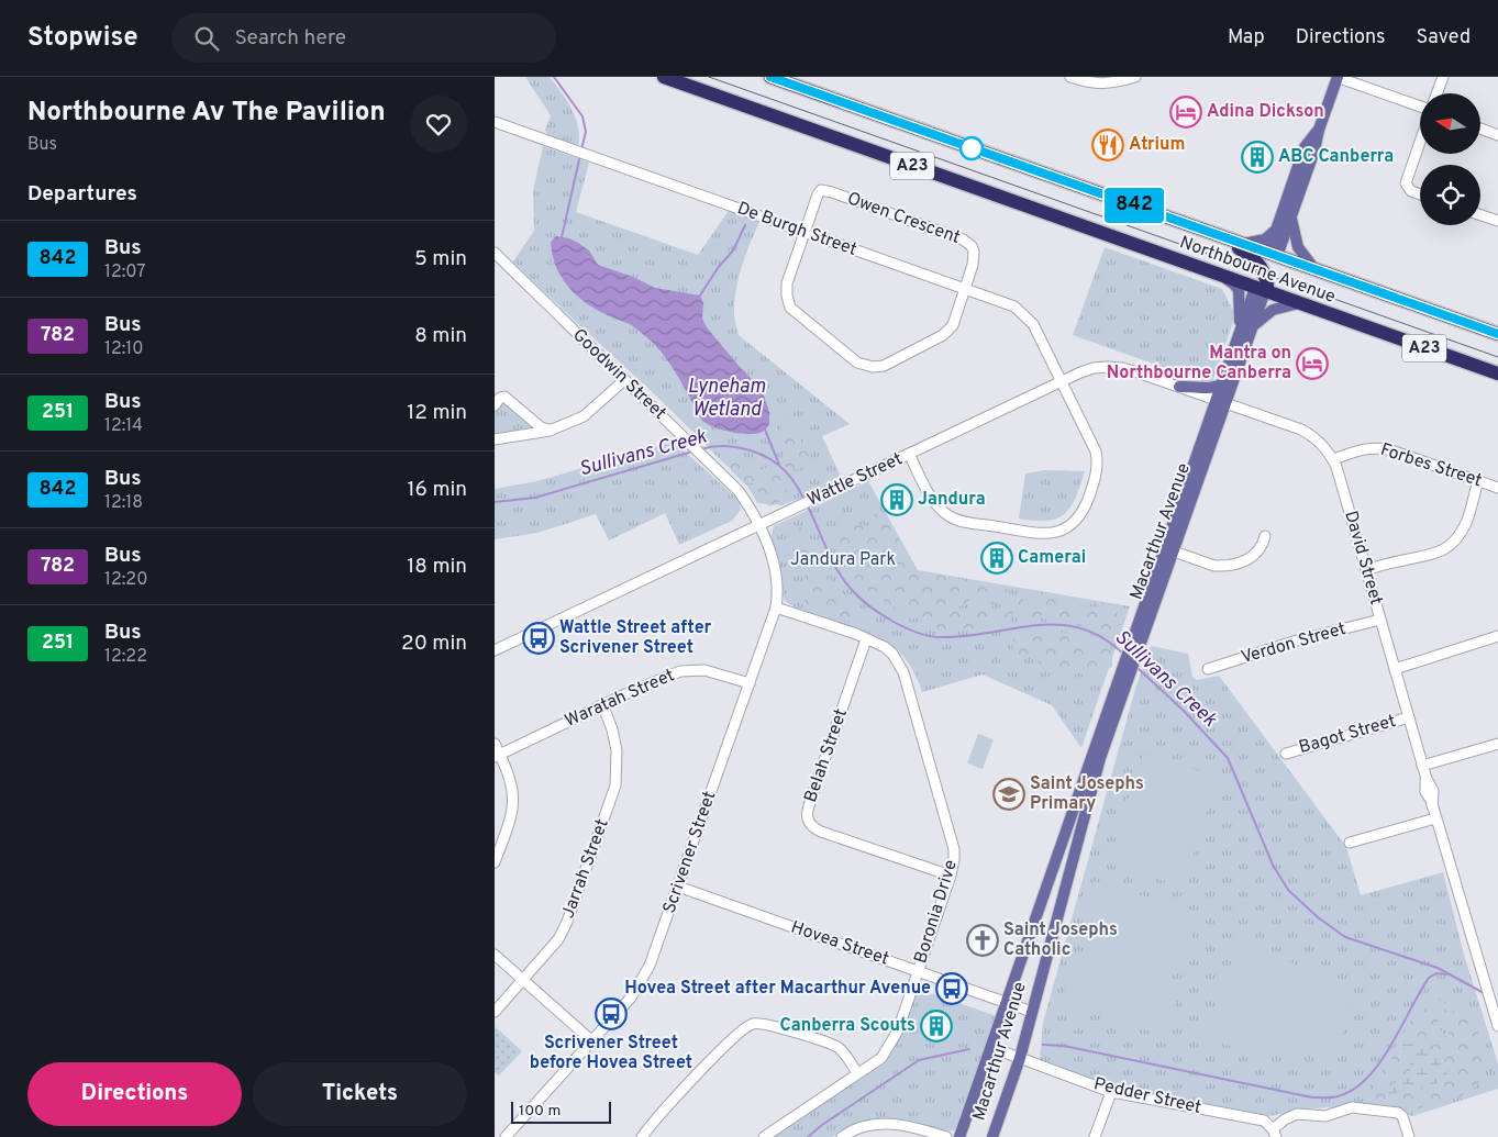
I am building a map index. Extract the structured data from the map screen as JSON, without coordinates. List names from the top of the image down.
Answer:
{
  "streets": {
    "highway": ["A23", "Northbourne Avenue", "Macarthur Avenue"],
    "street": [
      "Owen Crescent",
      "De Burgh Street",
      "Goodwin Street",
      "Forbes Street",
      "Wattle Street",
      "David Street",
      "Verdon Street",
      "Waratah Street",
      "Bagot Street",
      "Belah Street",
      "Scrivener Street",
      "Jarrah Street",
      "Boronia Drive",
      "Hovea Street",
      "Pedder Street"
    ]
  },
  "crossings": [
    ["Owen Crescent", "De Burgh Street"],
    ["De Burgh Street", "Wattle Street"],
    ["Northbourne Avenue", "Macarthur Avenue"],
    ["Goodwin Street", "Wattle Street"],
    ["Goodwin Street", "Scrivener Street"],
    ["Forbes Street", "David Street"],
    ["Wattle Street", "Macarthur Avenue"],
    ["Wattle Street", "David Street"],
    ["Wattle Street", "Scrivener Street"],
    ["Macarthur Avenue", "David Street"],
    ["Macarthur Avenue", "Hovea Street"],
    ["Macarthur Avenue", "Pedder Street"],
    ["David Street", "Verdon Street"],
    ["David Street", "Bagot Street"],
    ["Waratah Street", "Scrivener Street"],
    ["Waratah Street", "Jarrah Street"],
    ["Belah Street", "Boronia Drive"],
    ["Scrivener Street", "Boronia Drive"],
    ["Scrivener Street", "Hovea Street"],
    ["Boronia Drive", "Hovea Street"]
  ],
  "water": ["Lyneham Wetland", "Sullivans Creek"],
  "parks": ["Jandura Park"],
  "places": {
    "hotel": ["Adina Dickson", "Mantra on Northbourne Canberra"],
    "restaurant": ["Atrium"],
    "building": [
      "ABC Canberra",
      "Jandura",
      "Camerai",
      "Canberra Scouts"
    ],
    "bus stop": ["Wattle Street after Scrivener Street", "Hovea Street after Macarthur Avenue", "Scrivener Street before Hovea Street"],
    "school or university": ["Saint Josephs Primary"],
    "church": ["Saint Josephs Catholic"]
  },
  "lines": ["bus line 842"],
  "scale_bar": "100 m",
  "north": "left",
  "page": {
    "header": "Stopwise",
    "search": "Search here",
    "nav": ["Map", "Directions", "Saved"],
    "heading": [
      ["Northbourne Av The Pavilion", "Bus"],
      "Departures"
    ],
    "on_map": "842",
    "list": [
      {
        "mark": "842",
        "name": "Bus",
        "note": "12:07",
        "value": "5 min"
      },
      {
        "mark": "782",
        "name": "Bus",
        "note": "12:10",
        "value": "8 min"
      },
      {
        "mark": "251",
        "name": "Bus",
        "note": "12:14",
        "value": "12 min"
      },
      {
        "mark": "842",
        "name": "Bus",
        "note": "12:18",
        "value": "16 min"
      },
      {
        "mark": "782",
        "name": "Bus",
        "note": "12:20",
        "value": "18 min"
      },
      {
        "mark": "251",
        "name": "Bus",
        "note": "12:22",
        "value": "20 min"
      }
    ],
    "buttons": ["Directions", "Tickets"],
    "scale": "100 m"
  }
}
